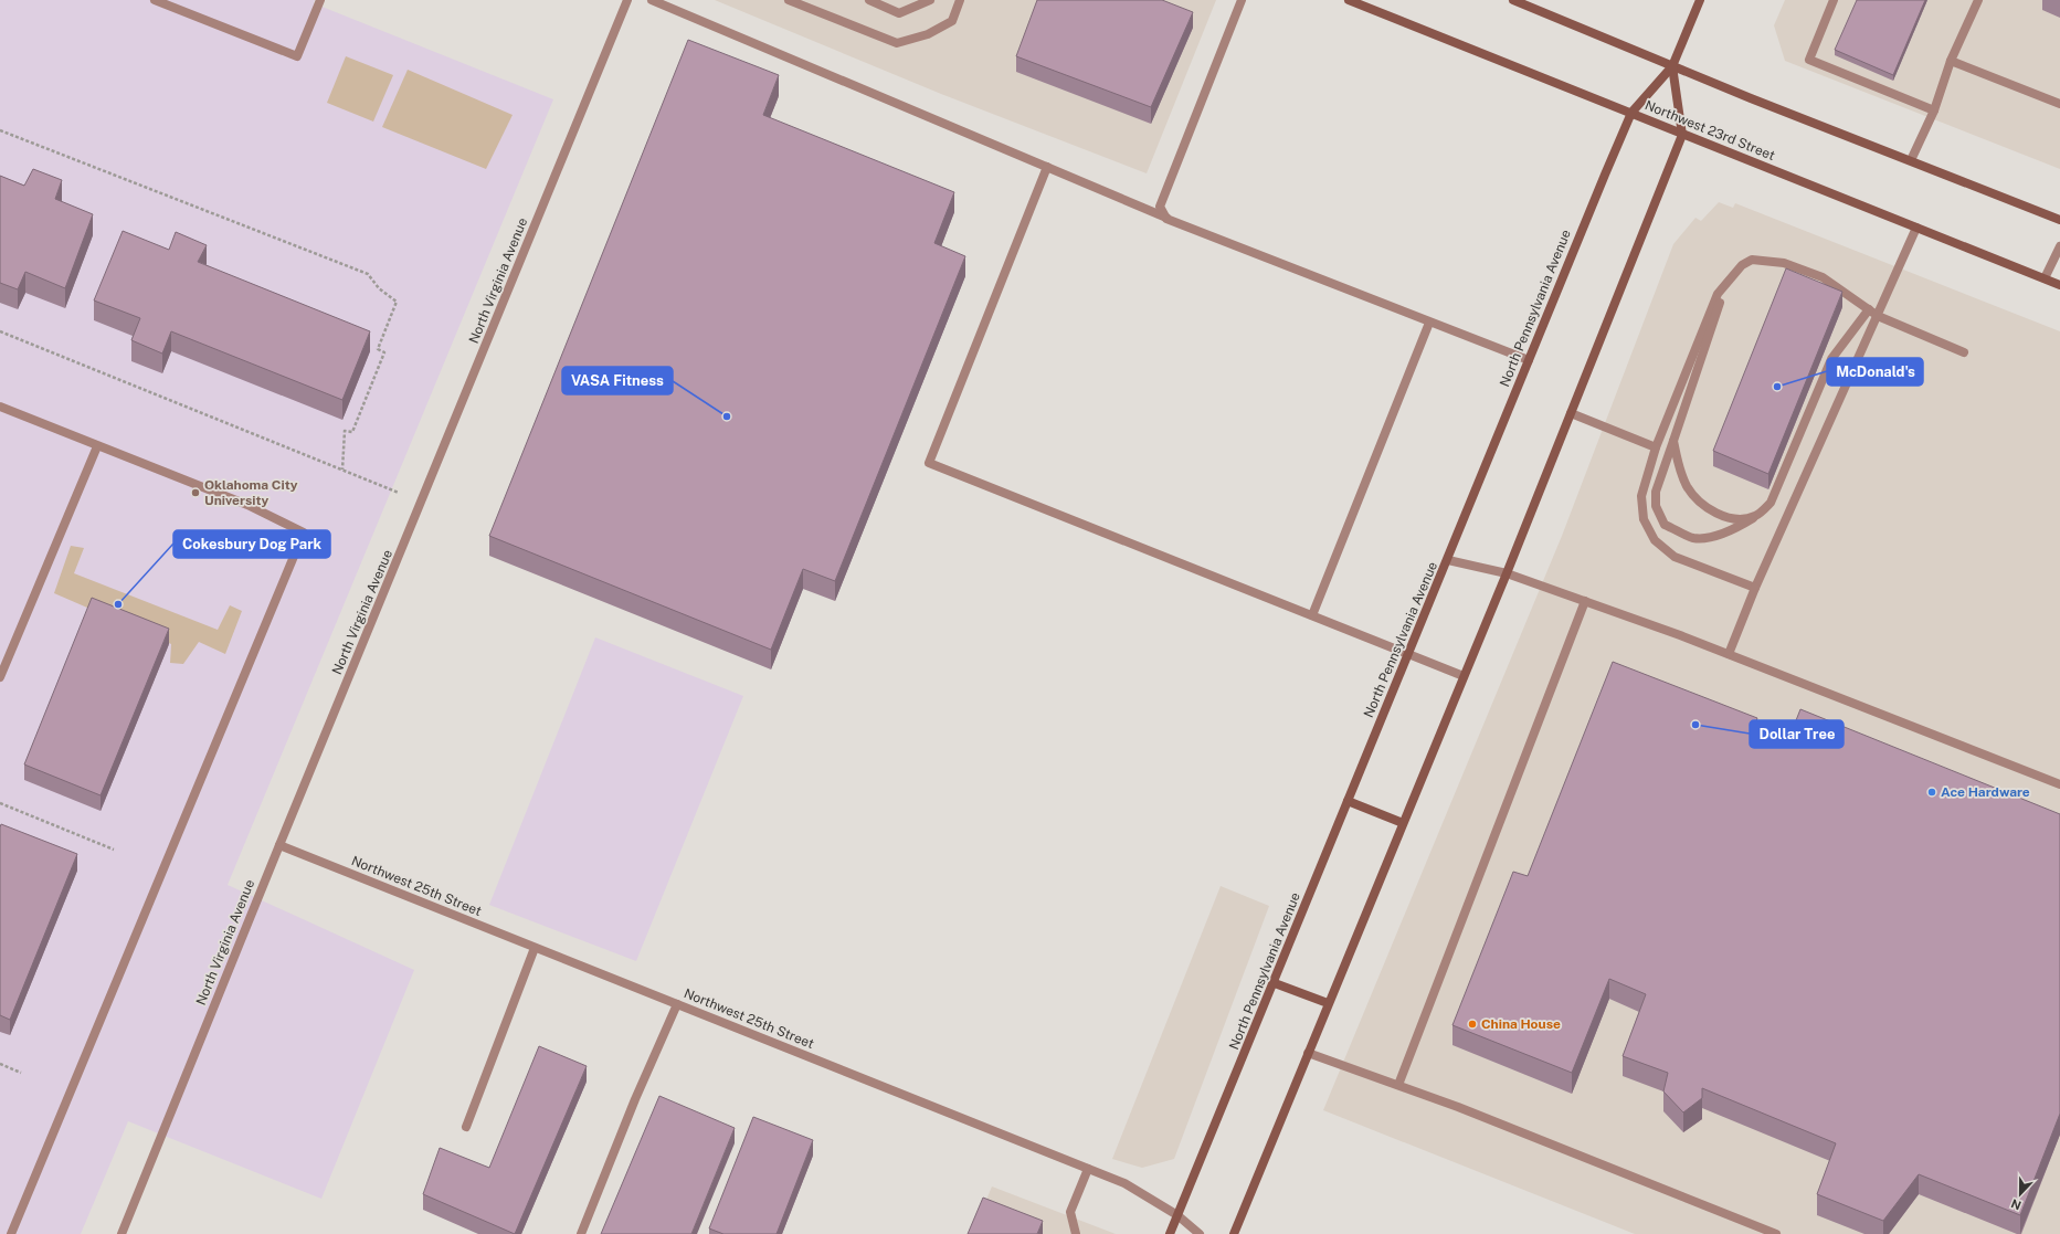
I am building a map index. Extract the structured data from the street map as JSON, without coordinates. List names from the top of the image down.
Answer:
{
  "streets": {
    "main road": ["Northwest 23rd Street", "North Pennsylvania Avenue"],
    "street": ["North Virginia Avenue", "Northwest 25th Street"]
  },
  "crossings": [
    ["Northwest 23rd Street", "North Pennsylvania Avenue"],
    ["North Virginia Avenue", "Northwest 25th Street"],
    ["North Pennsylvania Avenue", "Northwest 25th Street"]
  ],
  "places": [
    "McDonald's",
    "VASA Fitness",
    "Oklahoma City University",
    "Cokesbury Dog Park",
    "Dollar Tree",
    "Ace Hardware",
    "China House"
  ],
  "north": "bottom"
}
